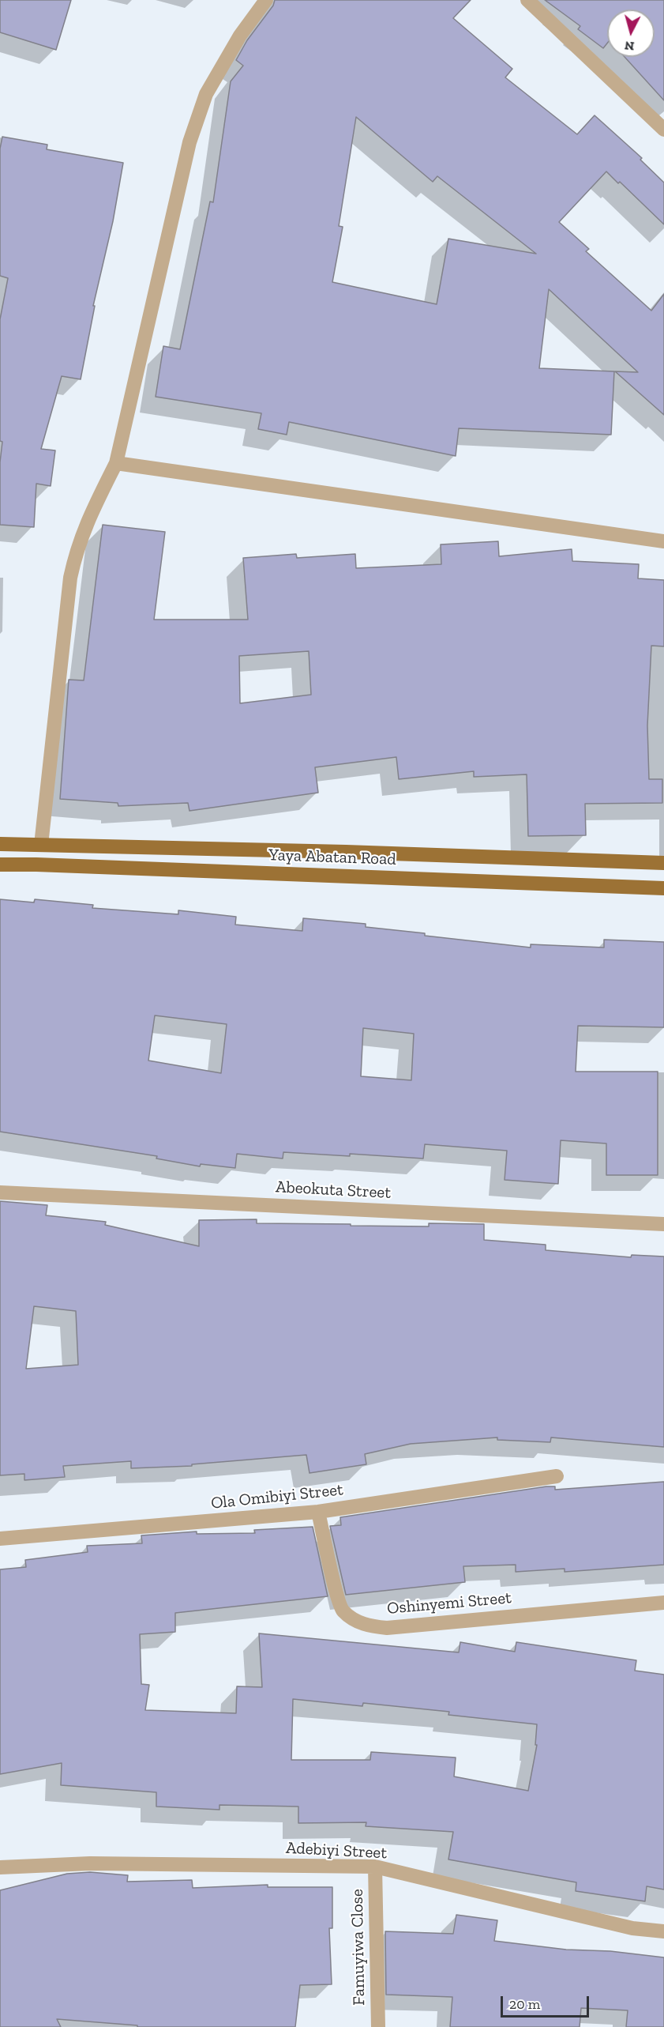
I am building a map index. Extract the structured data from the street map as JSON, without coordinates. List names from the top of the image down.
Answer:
{
  "streets": {
    "main road": ["Yaya Abatan Road"],
    "street": [
      "Abeokuta Street",
      "Ola Omibiyi Street",
      "Oshinyemi Street",
      "Adebiyi Street",
      "Famuyiwa Close"
    ]
  },
  "crossings": [
    ["Ola Omibiyi Street", "Oshinyemi Street"],
    ["Adebiyi Street", "Famuyiwa Close"]
  ],
  "scale_bar": "20 m",
  "north": "bottom"
}
